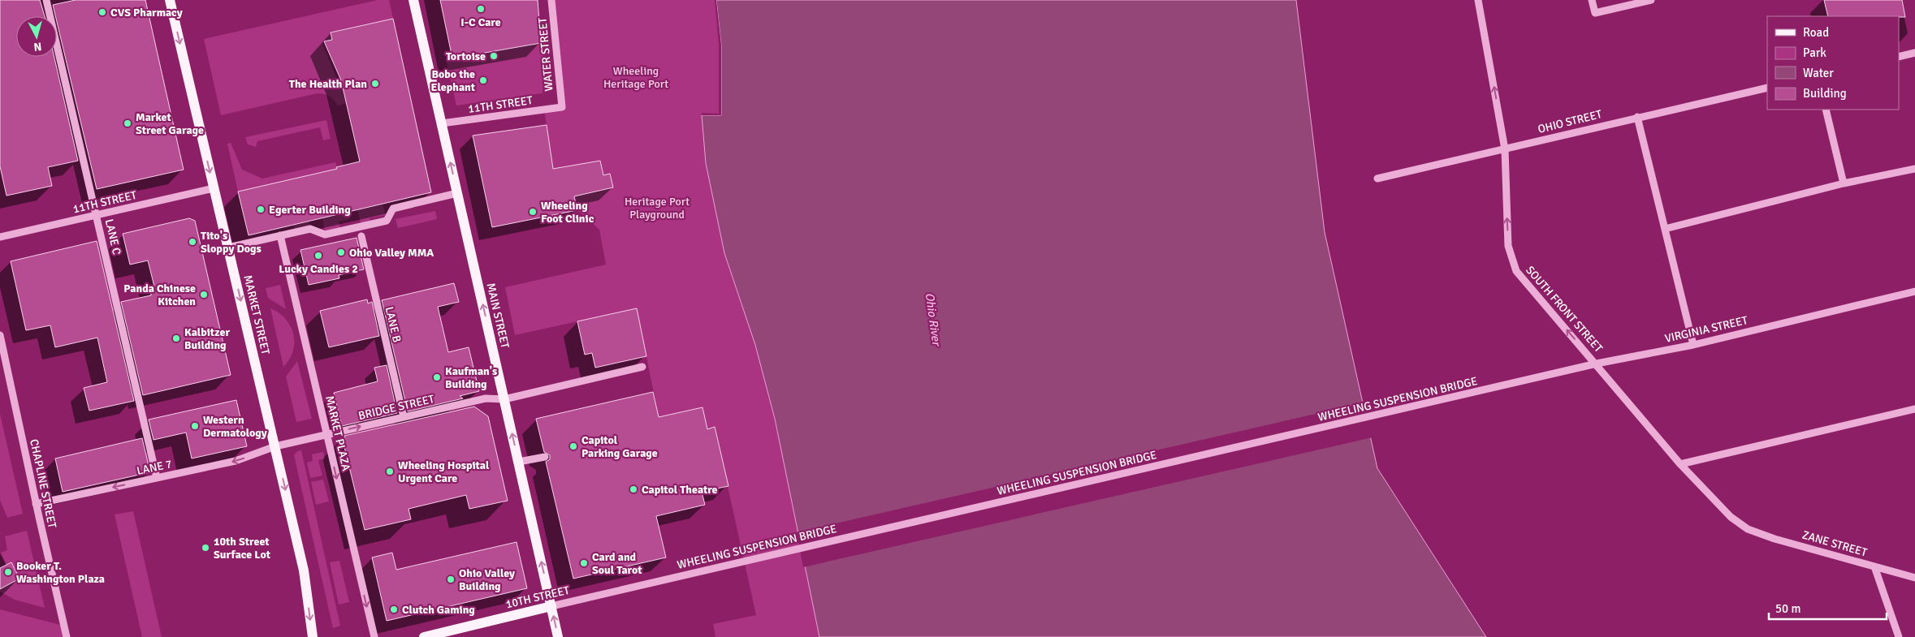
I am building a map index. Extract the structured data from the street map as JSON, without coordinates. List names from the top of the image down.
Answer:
{
  "streets": {
    "main road": ["MARKET STREET", "MAIN STREET", "10TH STREET"],
    "street": [
      "WATER STREET",
      "11TH STREET",
      "OHIO STREET",
      "LANE C",
      "SOUTH FRONT STREET",
      "LANE B",
      "VIRGINIA STREET",
      "WHEELING SUSPENSION BRIDGE",
      "BRIDGE STREET",
      "MARKET PLAZA",
      "LANE 7",
      "CHAPLINE STREET",
      "ZANE STREET"
    ]
  },
  "crossings": [
    ["WATER STREET", "11TH STREET"],
    ["11TH STREET", "LANE C"],
    ["11TH STREET", "MARKET STREET"],
    ["11TH STREET", "MAIN STREET"],
    ["OHIO STREET", "SOUTH FRONT STREET"],
    ["LANE C", "LANE 7"],
    ["SOUTH FRONT STREET", "VIRGINIA STREET"],
    ["SOUTH FRONT STREET", "ZANE STREET"],
    ["MARKET STREET", "BRIDGE STREET"],
    ["MARKET STREET", "LANE 7"],
    ["MAIN STREET", "BRIDGE STREET"],
    ["MAIN STREET", "10TH STREET"],
    ["LANE B", "BRIDGE STREET"],
    ["VIRGINIA STREET", "WHEELING SUSPENSION BRIDGE"],
    ["WHEELING SUSPENSION BRIDGE", "10TH STREET"],
    ["BRIDGE STREET", "MARKET PLAZA"],
    ["BRIDGE STREET", "LANE 7"],
    ["LANE 7", "CHAPLINE STREET"]
  ],
  "one_way": [
    "SOUTH FRONT STREET",
    "MARKET STREET",
    "MAIN STREET",
    "MARKET PLAZA",
    "LANE 7"
  ],
  "water": ["Ohio River"],
  "parks": ["Wheeling Heritage Port", "Heritage Port Playground"],
  "places": [
    "I-C Care",
    "CVS Pharmacy",
    "Tortoise",
    "Bobo the Elephant",
    "The Health Plan",
    "Market Street Garage",
    "Egerter Building",
    "Wheeling Foot Clinic",
    "Tito's Sloppy Dogs",
    "Ohio Valley MMA",
    "Lucky Candies 2",
    "Panda Chinese Kitchen",
    "Kalbitzer Building",
    "Kaufman's Building",
    "Western Dermatology",
    "Capitol Parking Garage",
    "Wheeling Hospital Urgent Care",
    "Capitol Theatre",
    "10th Street Surface Lot",
    "Card and Soul Tarot",
    "Booker T. Washington Plaza",
    "Ohio Valley Building",
    "Clutch Gaming"
  ],
  "legend": [
    "Road",
    "Park",
    "Water",
    "Building"
  ],
  "scale_bar": "50 m",
  "north": "bottom"
}
